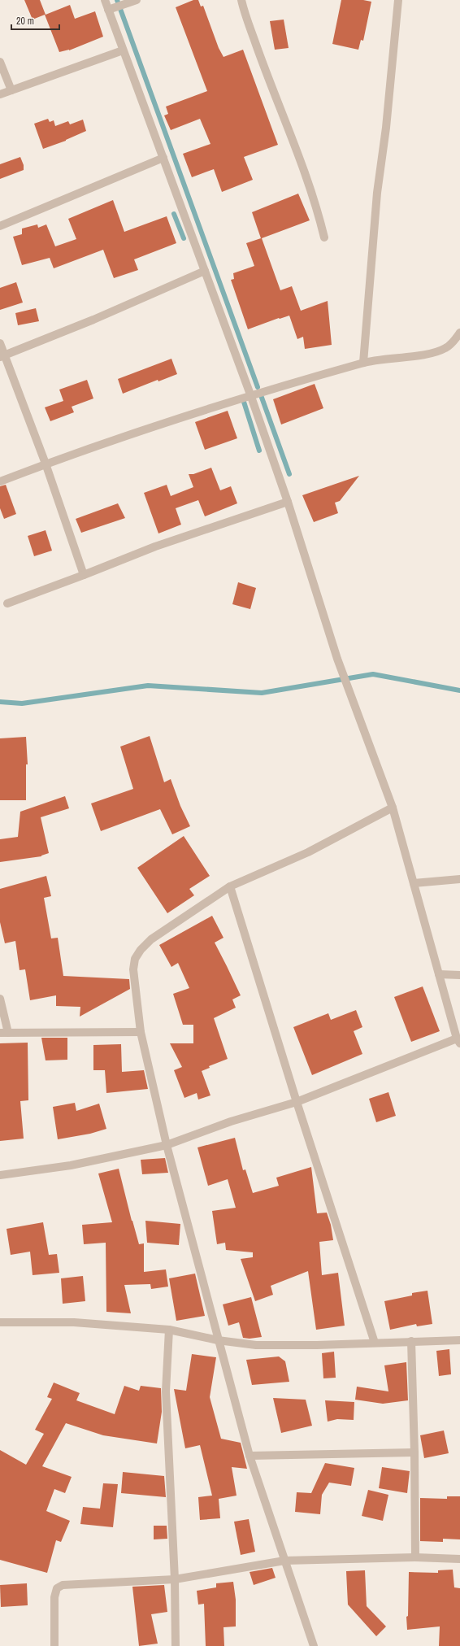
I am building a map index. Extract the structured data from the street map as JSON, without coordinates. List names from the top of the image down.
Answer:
{
  "scale_bar": "20 m"
}
